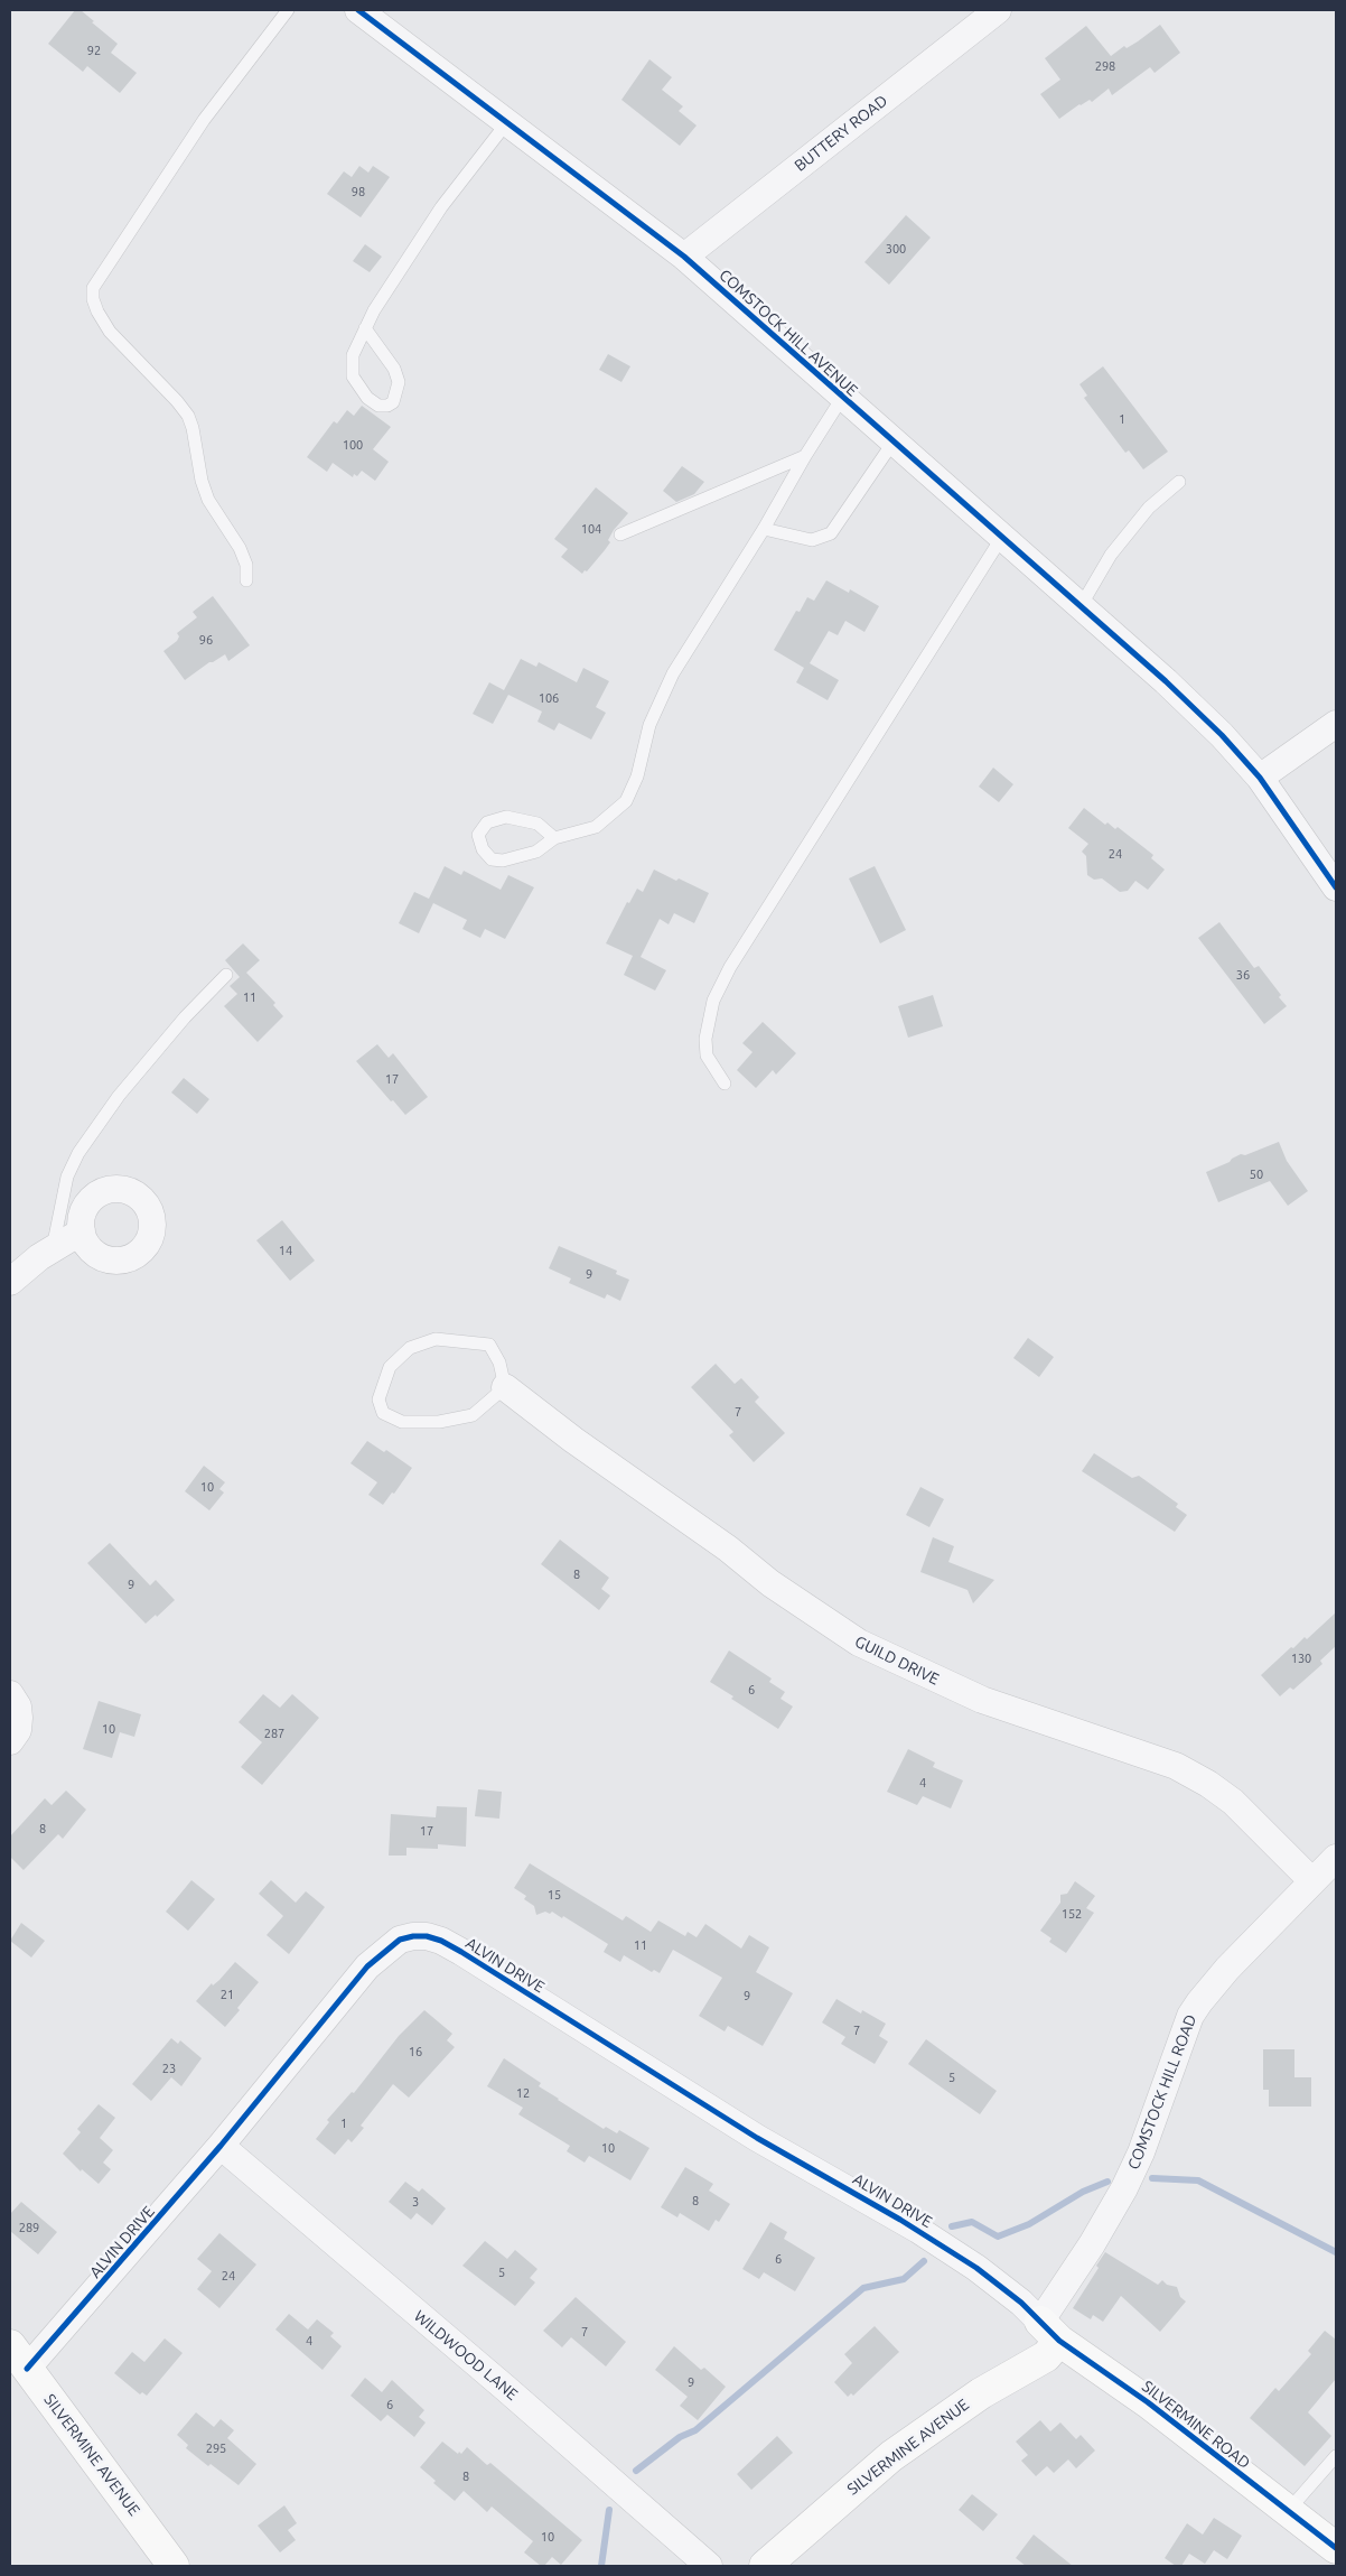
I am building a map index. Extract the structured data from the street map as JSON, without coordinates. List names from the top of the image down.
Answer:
{
  "streets": {
    "street": [
      "BUTTERY ROAD",
      "COMSTOCK HILL AVENUE",
      "GUILD DRIVE",
      "ALVIN DRIVE",
      "COMSTOCK HILL ROAD",
      "WILDWOOD LANE",
      "SILVERMINE ROAD",
      "SILVERMINE AVENUE"
    ]
  },
  "crossings": [
    ["BUTTERY ROAD", "COMSTOCK HILL AVENUE"],
    ["GUILD DRIVE", "COMSTOCK HILL ROAD"],
    ["ALVIN DRIVE", "COMSTOCK HILL ROAD"],
    ["ALVIN DRIVE", "WILDWOOD LANE"],
    ["ALVIN DRIVE", "SILVERMINE ROAD"],
    ["ALVIN DRIVE", "SILVERMINE AVENUE"],
    ["COMSTOCK HILL ROAD", "SILVERMINE ROAD"],
    ["COMSTOCK HILL ROAD", "SILVERMINE AVENUE"],
    ["SILVERMINE ROAD", "SILVERMINE AVENUE"]
  ],
  "house_numbers": [
    "92",
    "298",
    "98",
    "300",
    "1",
    "100",
    "104",
    "96",
    "106",
    "24",
    "36",
    "11",
    "17",
    "50",
    "14",
    "9",
    "7",
    "10",
    "8",
    "9",
    "130",
    "6",
    "10",
    "287",
    "4",
    "8",
    "17",
    "15",
    "152",
    "11",
    "21",
    "9",
    "7",
    "16",
    "23",
    "5",
    "12",
    "1",
    "10",
    "8",
    "3",
    "289",
    "6",
    "5",
    "24",
    "7",
    "4",
    "9",
    "6",
    "295",
    "8",
    "10"
  ]
}
